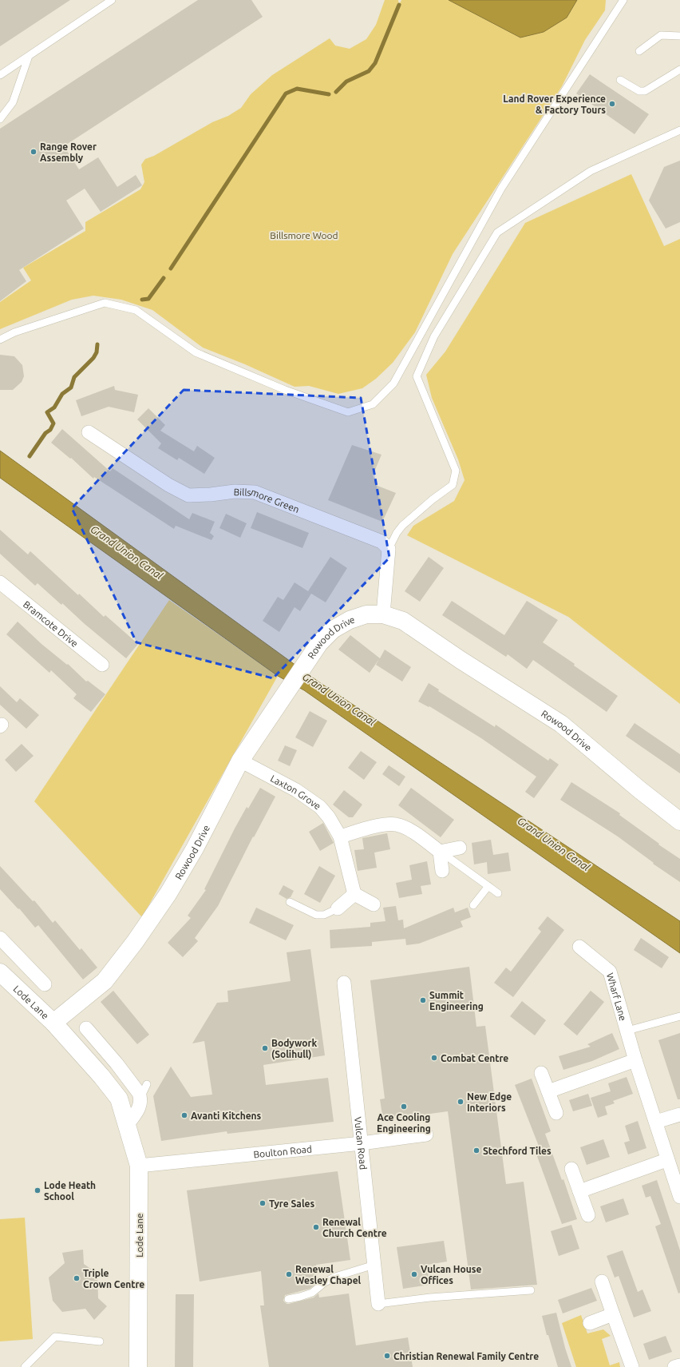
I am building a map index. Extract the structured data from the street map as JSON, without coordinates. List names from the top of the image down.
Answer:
{
  "streets": {
    "street": [
      "Billsmore Green",
      "Bramcote Drive",
      "Rowood Drive",
      "Laxton Grove",
      "Wharf Lane",
      "Lode Lane",
      "Vulcan Road",
      "Boulton Road"
    ]
  },
  "crossings": [
    ["Rowood Drive", "Laxton Grove"],
    ["Rowood Drive", "Lode Lane"],
    ["Lode Lane", "Boulton Road"],
    ["Vulcan Road", "Boulton Road"]
  ],
  "water": ["Grand Union Canal"],
  "parks": ["Billsmore Wood"],
  "places": [
    "Land Rover Experience & Factory Tours",
    "Range Rover Assembly",
    "Summit Engineering",
    "Bodywork (Solihull)",
    "Combat Centre",
    "New Edge Interiors",
    "Ace Cooling Engineering",
    "Avanti Kitchens",
    "Stechford Tiles",
    "Lode Heath School",
    "Tyre Sales",
    "Renewal Church Centre",
    "Renewal Wesley Chapel",
    "Vulcan House Offices",
    "Triple Crown Centre",
    "Christian Renewal Family Centre"
  ]
}
